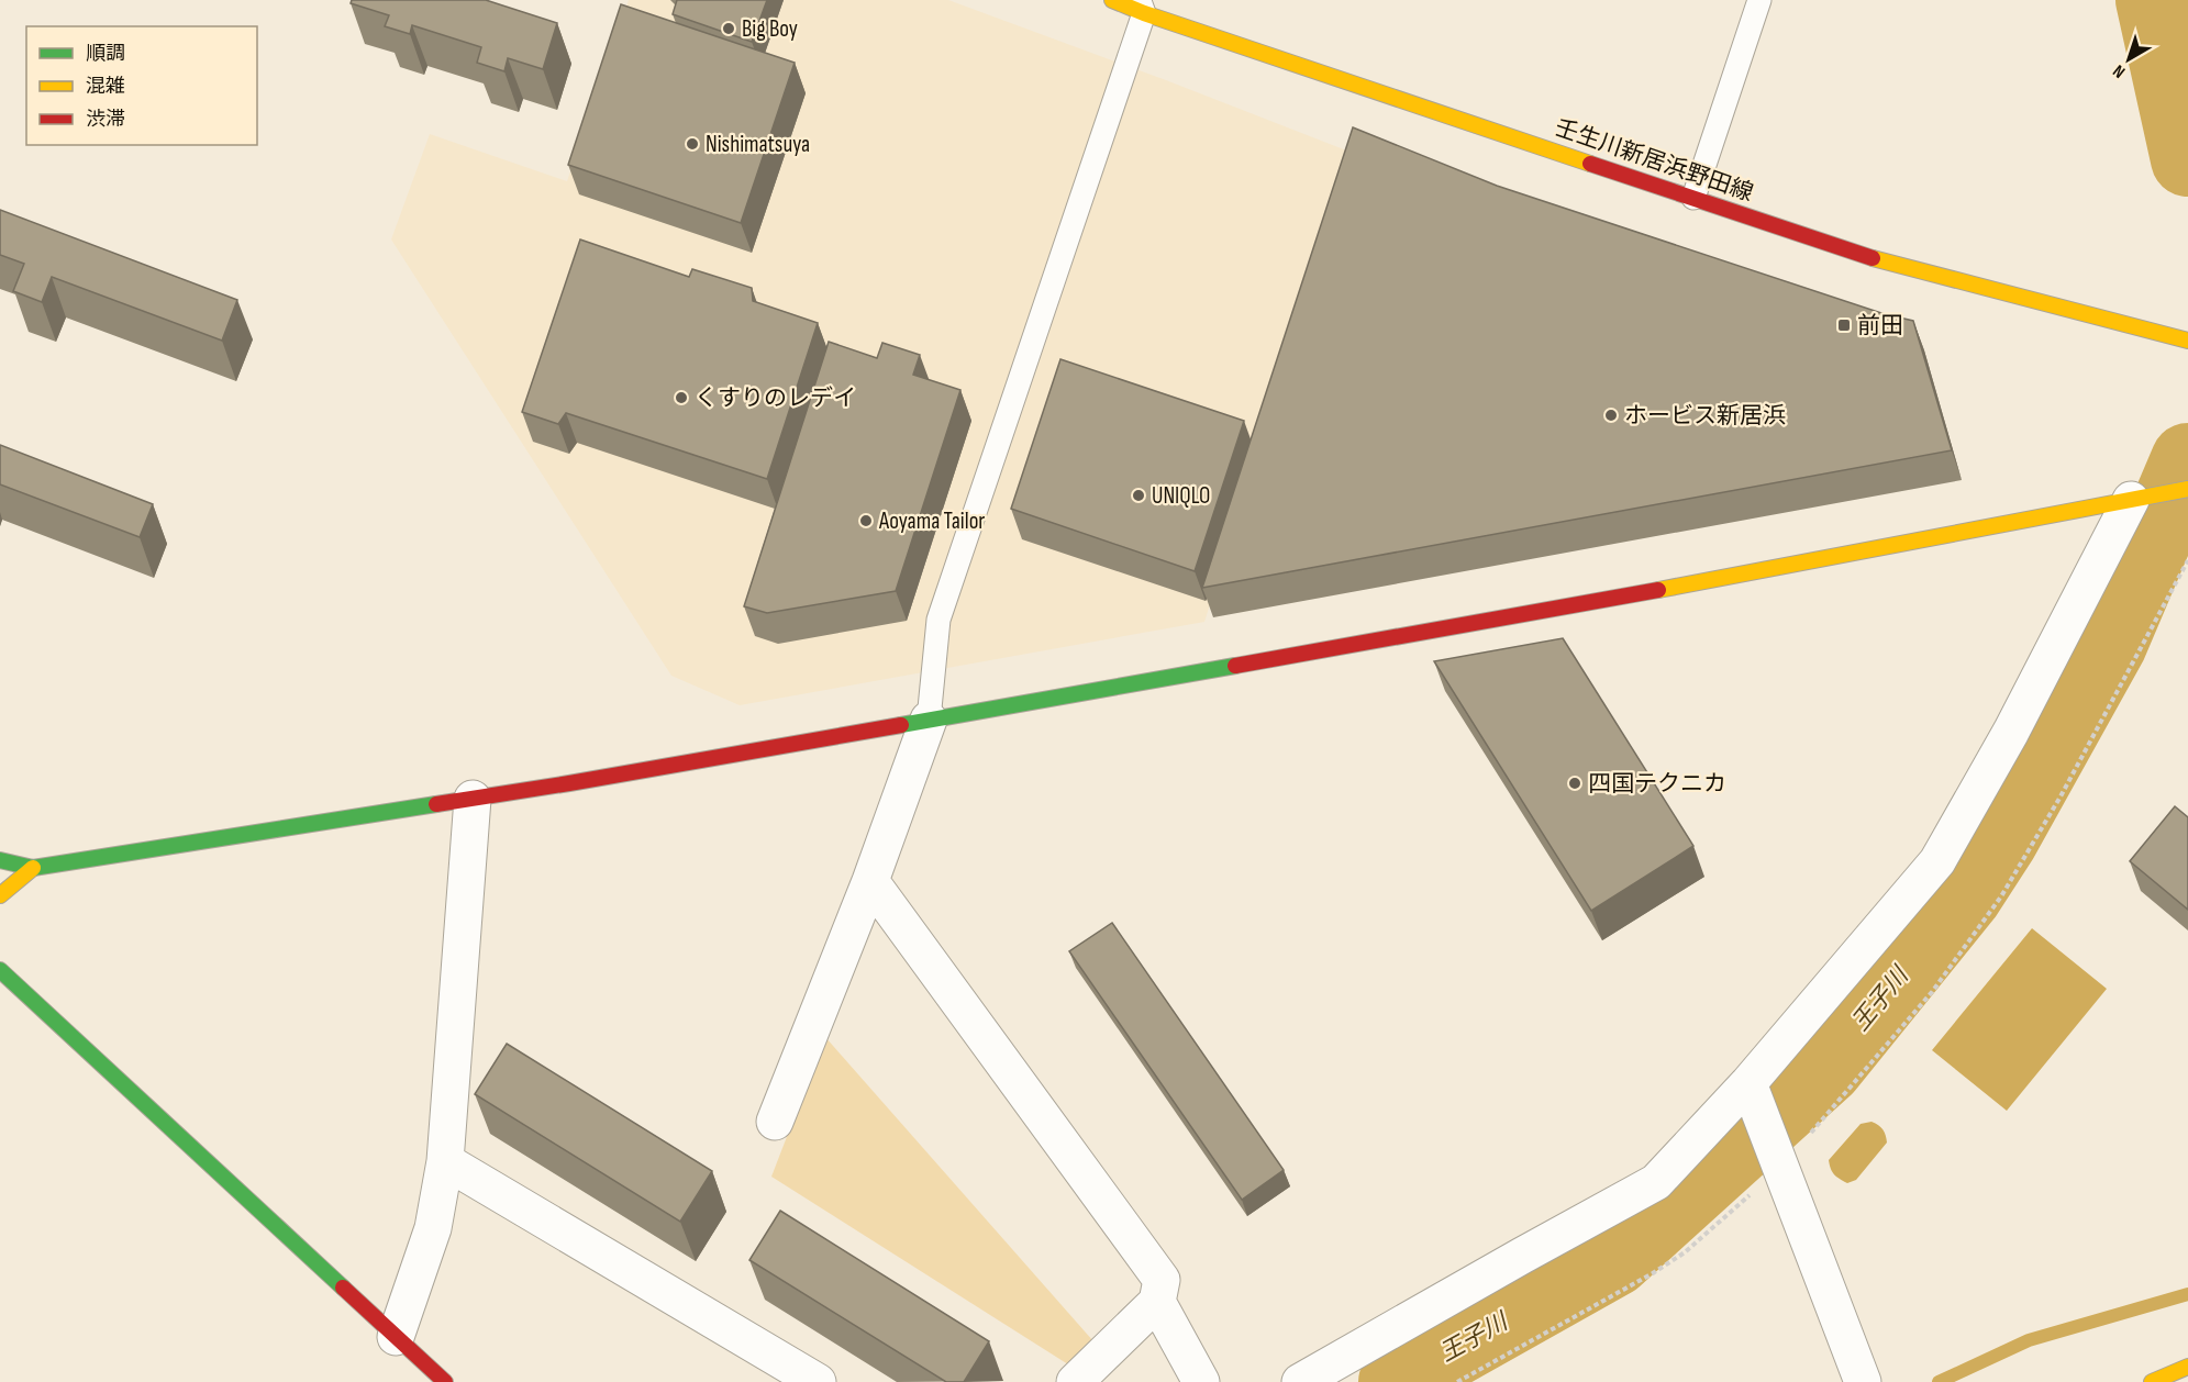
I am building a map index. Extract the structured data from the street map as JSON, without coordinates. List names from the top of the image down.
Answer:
{
  "streets": {
    "street": ["壬生川新居浜野田線"]
  },
  "water": ["王子川"],
  "places": {
    "other": [
      "Big Boy",
      "Nishimatsuya",
      "くすりのレデイ",
      "ホービス新居浜",
      "UNIQLO",
      "Aoyama Tailor",
      "四国テクニカ"
    ],
    "transit": ["前田"]
  },
  "legend": ["順調", "混雑", "渋滞"],
  "north": "bottom left"
}
